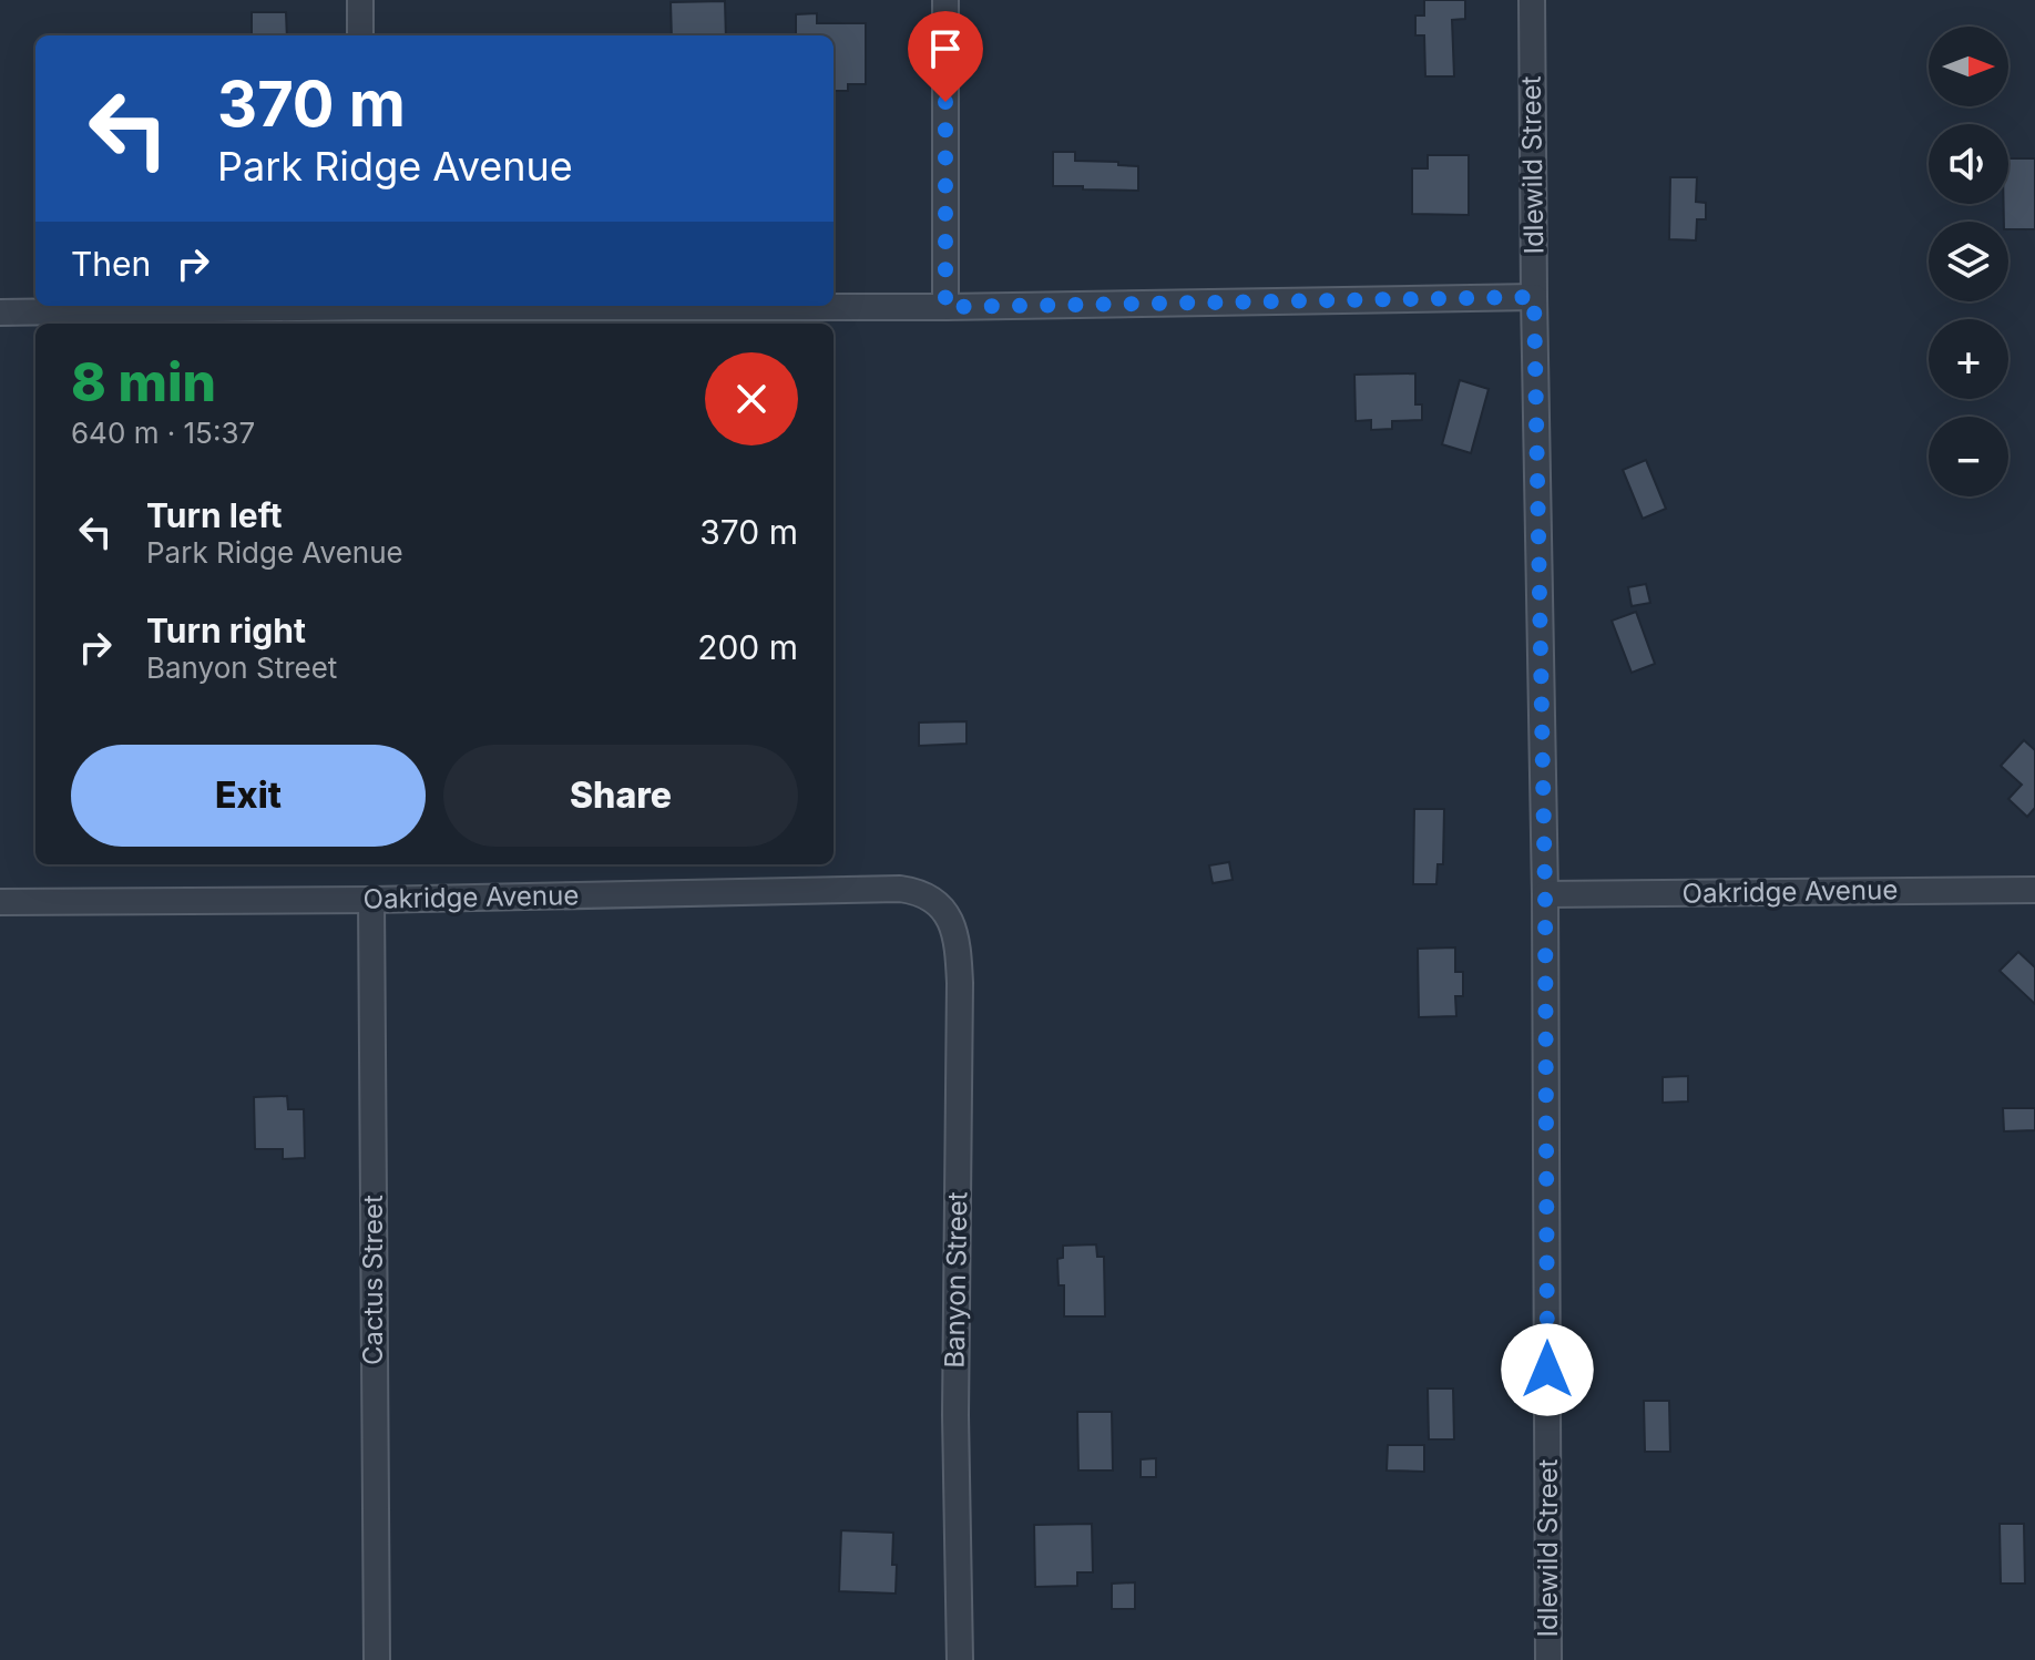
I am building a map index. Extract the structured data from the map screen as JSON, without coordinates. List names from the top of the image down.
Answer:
{
  "streets": {
    "street": [
      "Idlewild Street",
      "Oakridge Avenue",
      "Cactus Street",
      "Banyon Street"
    ]
  },
  "crossings": [
    ["Idlewild Street", "Oakridge Avenue"],
    ["Oakridge Avenue", "Cactus Street"],
    ["Oakridge Avenue", "Banyon Street"]
  ],
  "north": "right",
  "page": {
    "map_buttons": ["+", "−"],
    "turn": ["370 m", "Park Ridge Avenue"],
    "then": "Then",
    "heading": ["8 min", "640 m · 15:37"],
    "list": [
      {
        "name": "Turn left",
        "note": "Park Ridge Avenue",
        "value": "370 m"
      },
      {
        "name": "Turn right",
        "note": "Banyon Street",
        "value": "200 m"
      }
    ],
    "buttons": ["Exit", "Share"]
  }
}
